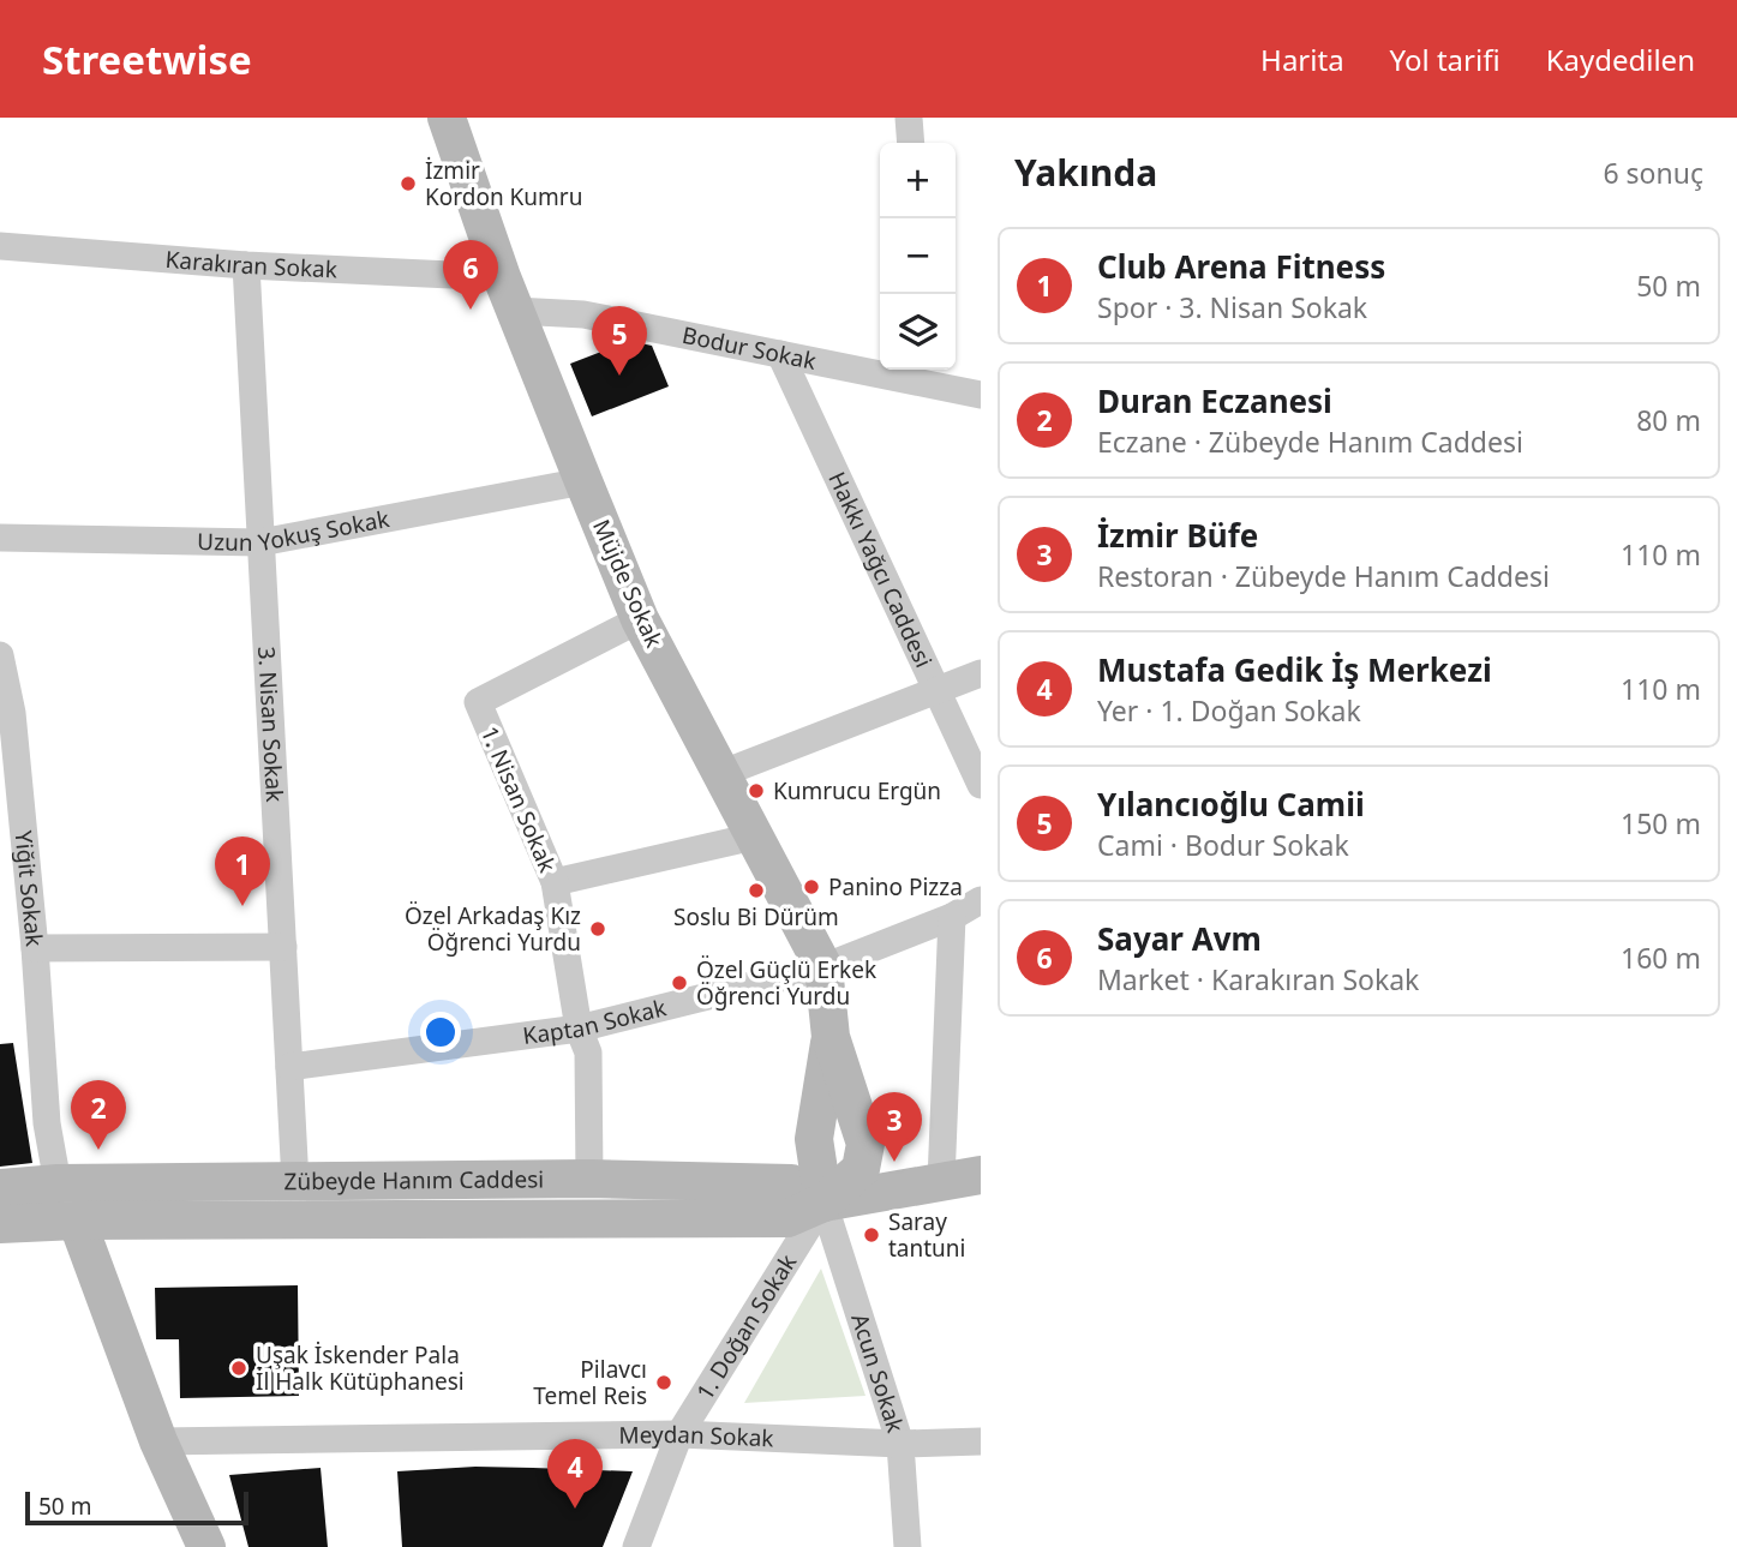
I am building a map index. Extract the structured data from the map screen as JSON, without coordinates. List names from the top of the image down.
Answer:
{
  "streets": {
    "main road": ["Müjde Sokak", "Zübeyde Hanım Caddesi"],
    "street": [
      "Karakıran Sokak",
      "Bodur Sokak",
      "Uzun Yokuş Sokak",
      "Hakkı Yağcı Caddesi",
      "3. Nisan Sokak",
      "1. Nisan Sokak",
      "Yiğit Sokak",
      "Kaptan Sokak",
      "1. Doğan Sokak",
      "Acun Sokak",
      "Meydan Sokak"
    ]
  },
  "crossings": [
    ["Karakıran Sokak", "Bodur Sokak"],
    ["Karakıran Sokak", "Müjde Sokak"],
    ["Karakıran Sokak", "3. Nisan Sokak"],
    ["Bodur Sokak", "Hakkı Yağcı Caddesi"],
    ["Bodur Sokak", "Müjde Sokak"],
    ["Uzun Yokuş Sokak", "Müjde Sokak"],
    ["Uzun Yokuş Sokak", "3. Nisan Sokak"],
    ["Müjde Sokak", "1. Nisan Sokak"],
    ["Müjde Sokak", "Kaptan Sokak"],
    ["3. Nisan Sokak", "Kaptan Sokak"],
    ["3. Nisan Sokak", "Zübeyde Hanım Caddesi"],
    ["1. Nisan Sokak", "Kaptan Sokak"],
    ["1. Nisan Sokak", "Zübeyde Hanım Caddesi"],
    ["Yiğit Sokak", "Zübeyde Hanım Caddesi"],
    ["Zübeyde Hanım Caddesi", "1. Doğan Sokak"],
    ["Zübeyde Hanım Caddesi", "Acun Sokak"],
    ["1. Doğan Sokak", "Acun Sokak"],
    ["1. Doğan Sokak", "Meydan Sokak"],
    ["Acun Sokak", "Meydan Sokak"]
  ],
  "places": [
    "İzmir Kordon Kumru",
    "Kumrucu Ergün",
    "Panino Pizza",
    "Soslu Bi Dürüm",
    "Özel Arkadaş Kız Öğrenci Yurdu",
    "Özel Güçlü Erkek Öğrenci Yurdu",
    "Saray tantuni",
    "Uşak İskender Pala İl Halk Kütüphanesi",
    "Pilavcı Temel Reis"
  ],
  "scale_bar": "50 m",
  "page": {
    "header": "Streetwise",
    "nav": ["Harita", "Yol tarifi", "Kaydedilen"],
    "heading": ["Yakında", "6 sonuç"],
    "map_buttons": ["+", "−"],
    "list": [
      {
        "mark": "1",
        "name": "Club Arena Fitness",
        "note": "Spor · 3. Nisan Sokak",
        "value": "50 m"
      },
      {
        "mark": "2",
        "name": "Duran Eczanesi",
        "note": "Eczane · Zübeyde Hanım Caddesi",
        "value": "80 m"
      },
      {
        "mark": "3",
        "name": "İzmir Büfe",
        "note": "Restoran · Zübeyde Hanım Caddesi",
        "value": "110 m"
      },
      {
        "mark": "4",
        "name": "Mustafa Gedik İş Merkezi",
        "note": "Yer · 1. Doğan Sokak",
        "value": "110 m"
      },
      {
        "mark": "5",
        "name": "Yılancıoğlu Camii",
        "note": "Cami · Bodur Sokak",
        "value": "150 m"
      },
      {
        "mark": "6",
        "name": "Sayar Avm",
        "note": "Market · Karakıran Sokak",
        "value": "160 m"
      }
    ],
    "pins": [
      "6",
      "5",
      "1",
      "2",
      "3",
      "4"
    ],
    "scale": "50 m"
  }
}
